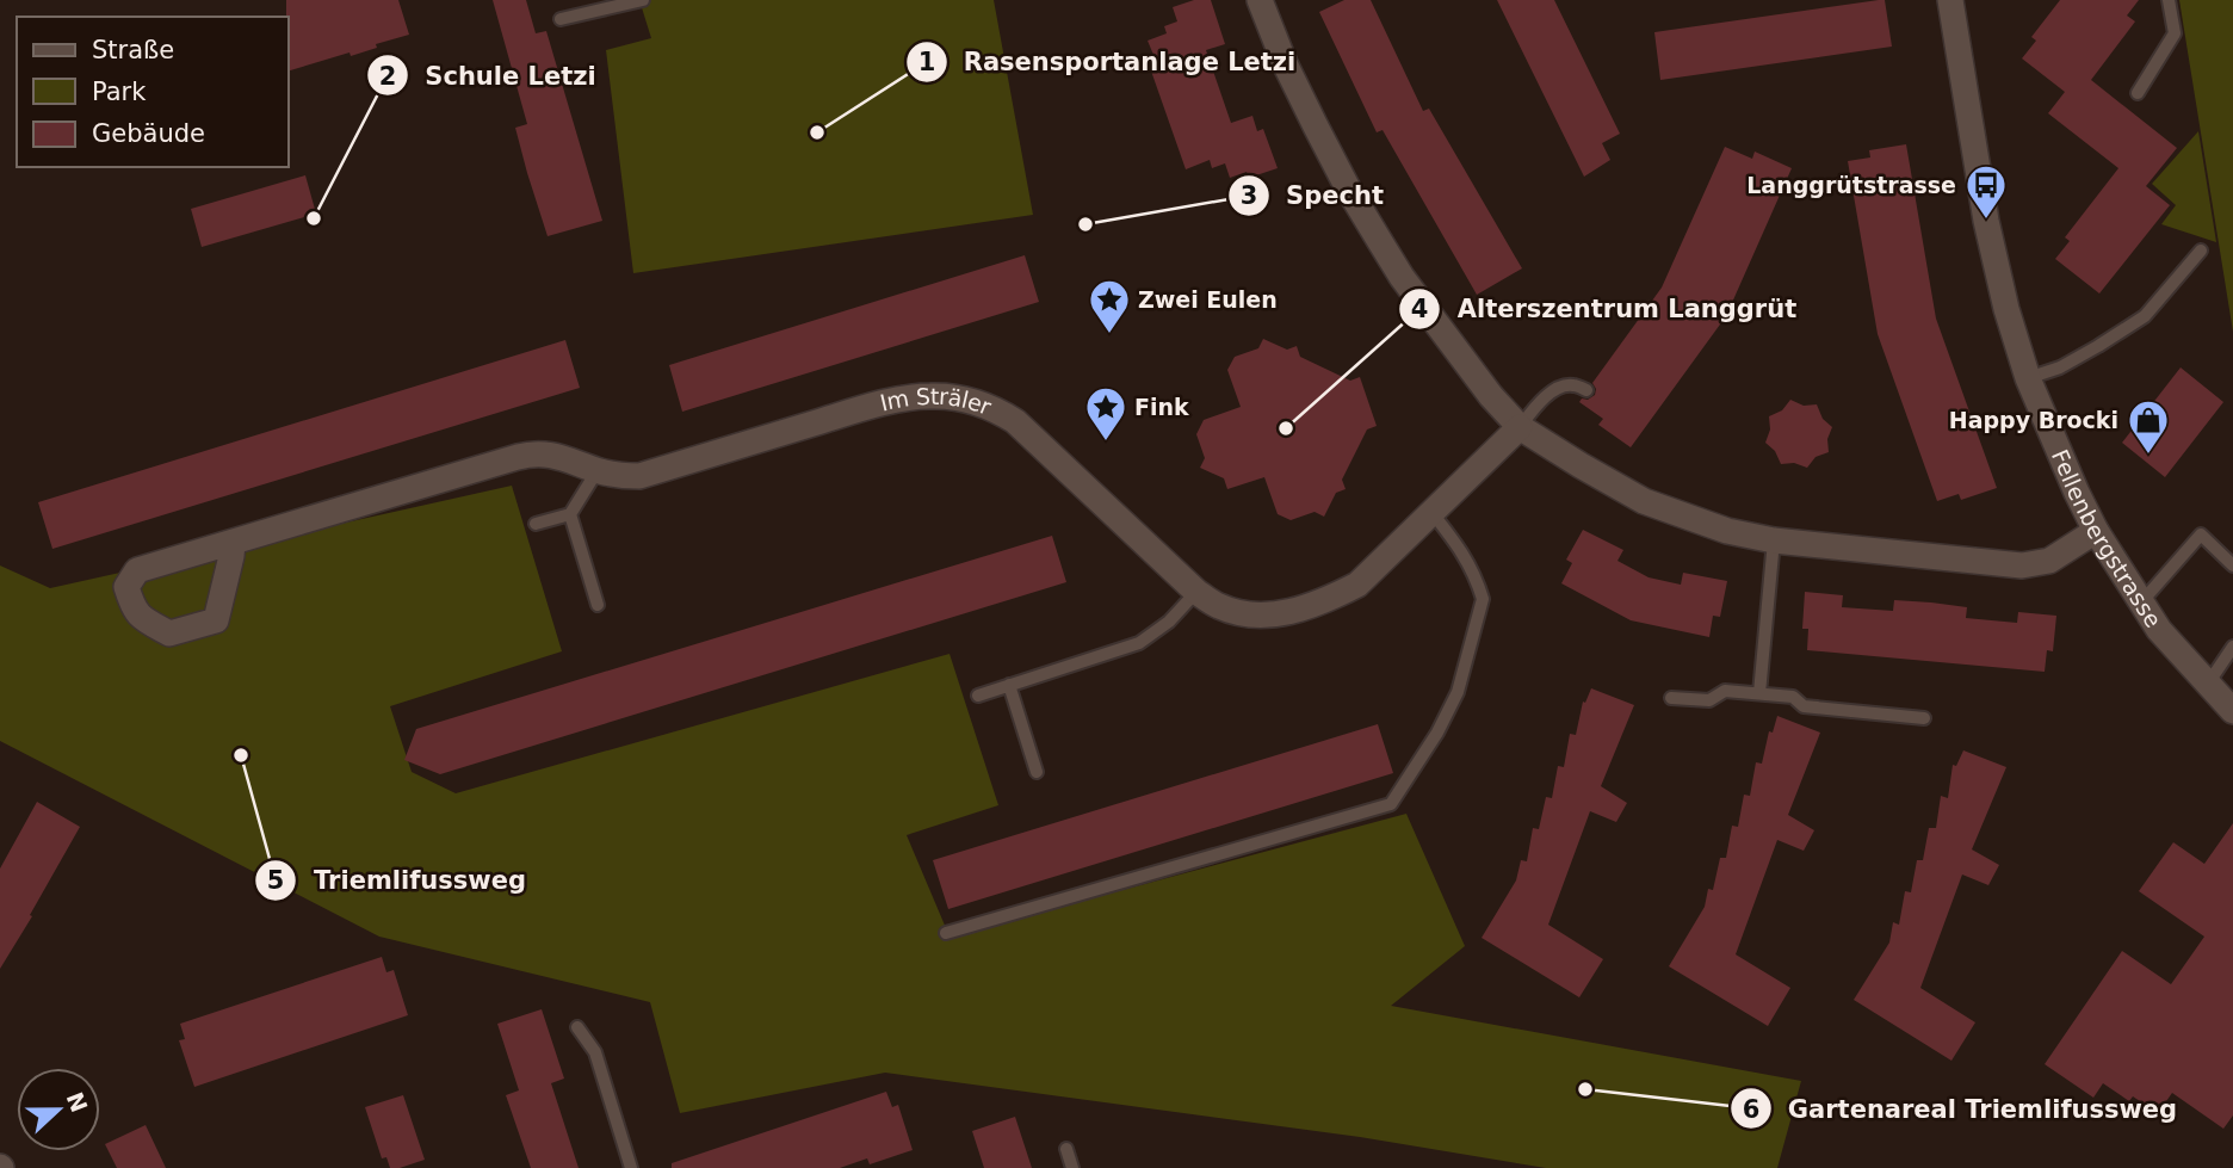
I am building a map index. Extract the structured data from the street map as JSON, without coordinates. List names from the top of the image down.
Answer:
{
  "streets": {
    "street": ["Im Sträler", "Fellenbergstrasse"]
  },
  "places": {
    "other": [
      "Rasensportanlage Letzi",
      "Schule Letzi",
      "Specht",
      "Alterszentrum Langgrüt",
      "Triemlifussweg",
      "Gartenareal Triemlifussweg"
    ],
    "bus stop": ["Langgrütstrasse"],
    "place": ["Zwei Eulen", "Fink"],
    "shop": ["Happy Brocki"]
  },
  "legend": ["Straße", "Park", "Gebäude"],
  "north": "right"
}
